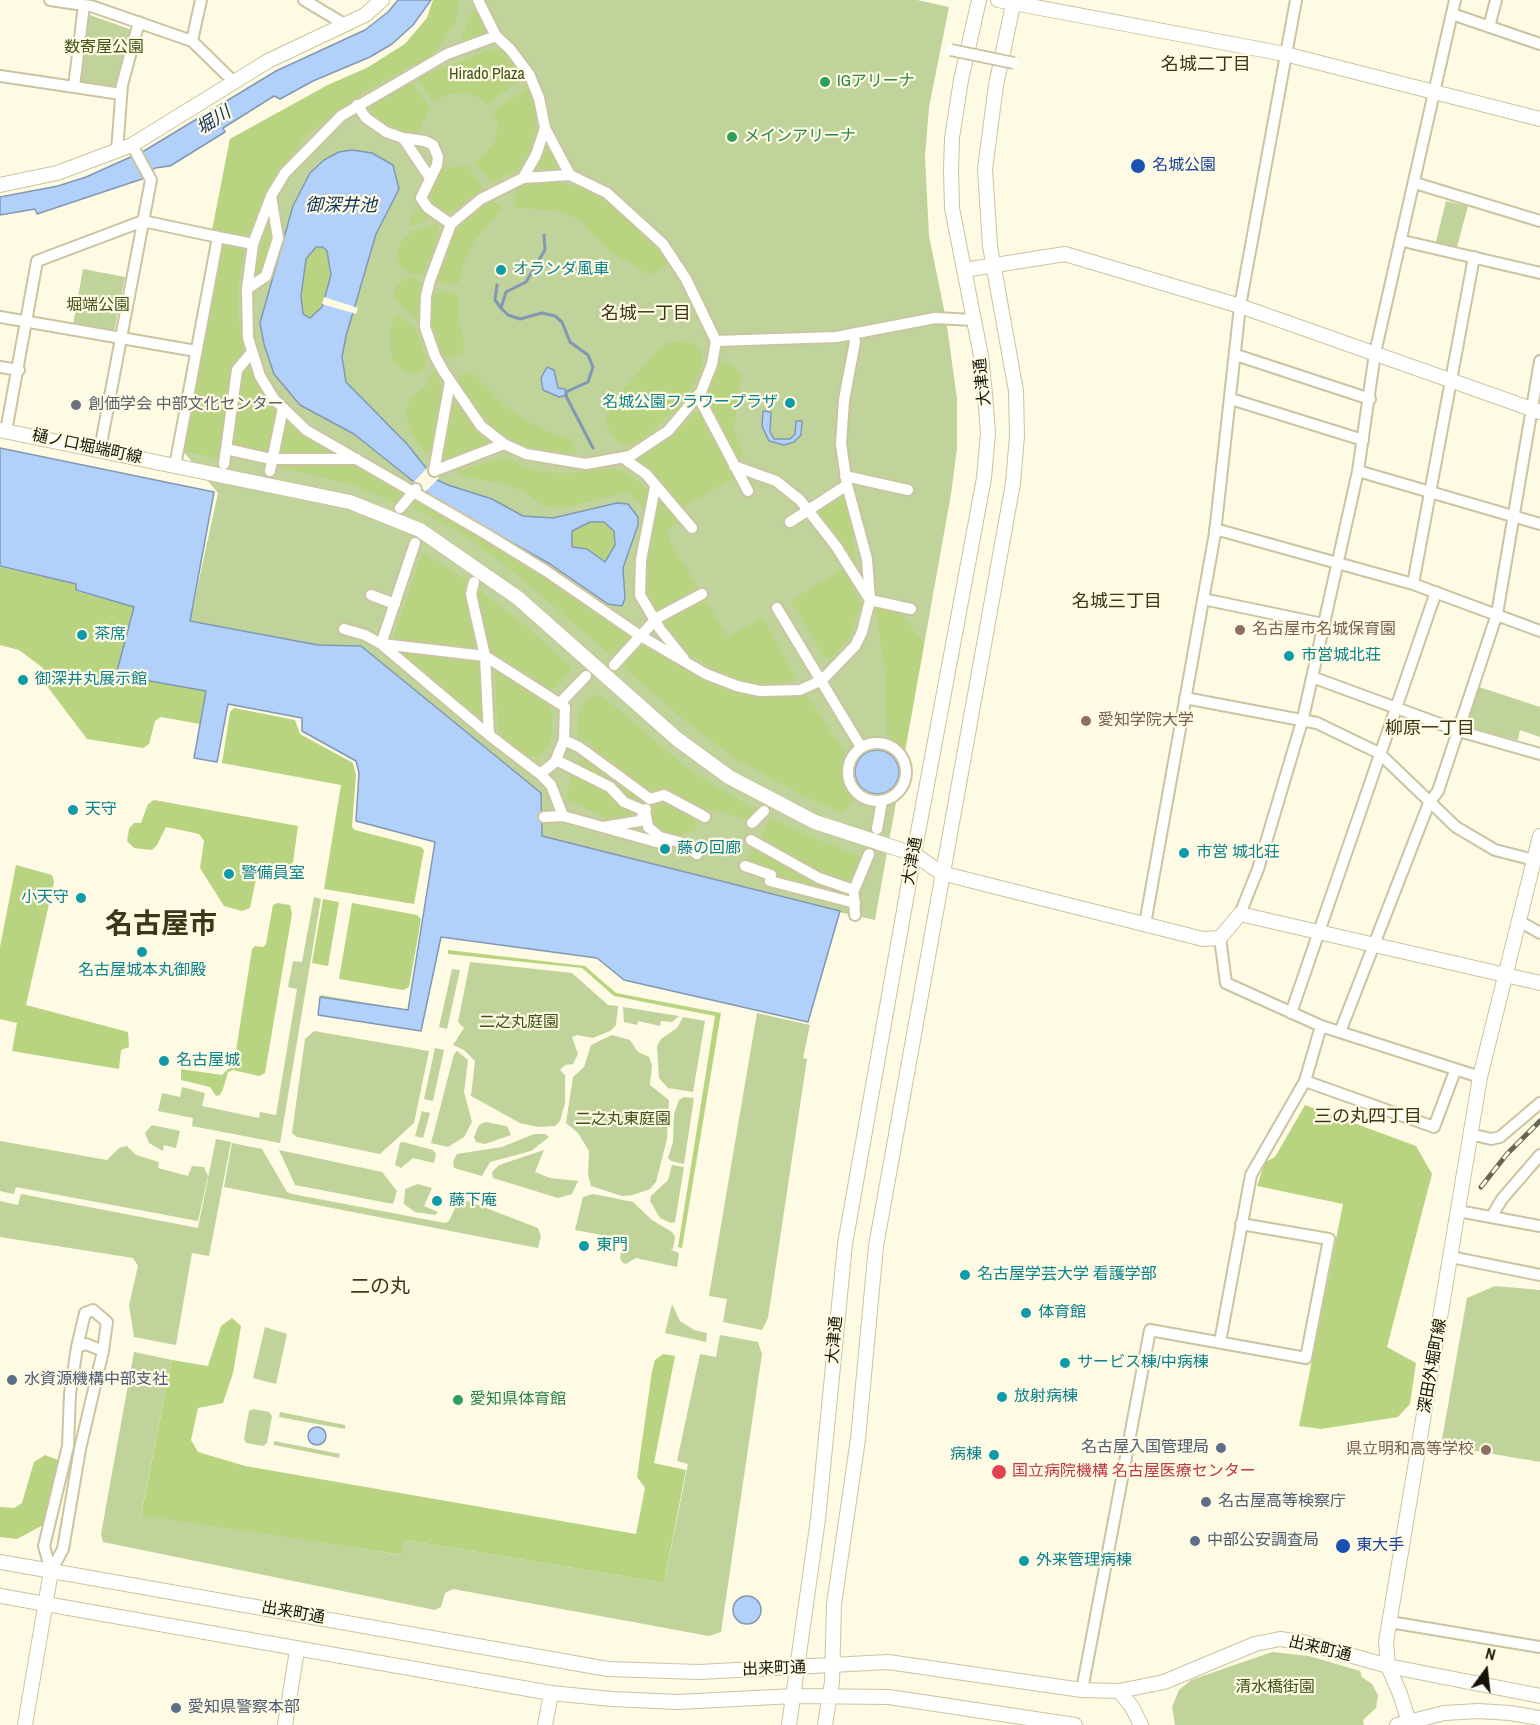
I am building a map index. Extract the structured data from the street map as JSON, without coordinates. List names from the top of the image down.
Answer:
{
  "streets": {
    "street": [
      "大津通",
      "樋ノ口堀端町線",
      "深田外堀町線",
      "出来町通"
    ]
  },
  "crossings": [
    ["大津通", "樋ノ口堀端町線"],
    ["大津通", "出来町通"],
    ["深田外堀町線", "出来町通"]
  ],
  "districts": [
    "名城二丁目",
    "名城一丁目",
    "名城三丁目",
    "柳原一丁目",
    "名古屋市",
    "三の丸四丁目",
    "二の丸"
  ],
  "water": ["堀川", "御深井池"],
  "parks": [
    "数寄屋公園",
    "Hirado Plaza",
    "堀端公園",
    "二之丸庭園",
    "二之丸東庭園",
    "清水橋街園"
  ],
  "places": [
    "IGアリーナ",
    "メインアリーナ",
    "名城公園",
    "オランダ風車",
    "名城公園フラワープラザ",
    "創価学会 中部文化センター",
    "名古屋市名城保育園",
    "茶席",
    "市営城北荘",
    "御深井丸展示館",
    "愛知学院大学",
    "天守",
    "藤の回廊",
    "市営 城北荘",
    "警備員室",
    "小天守",
    "名古屋城本丸御殿",
    "名古屋城",
    "藤下庵",
    "東門",
    "名古屋学芸大学 看護学部",
    "体育館",
    "サービス棟/中病棟",
    "水資源機構中部支社",
    "放射病棟",
    "愛知県体育館",
    "名古屋入国管理局",
    "県立明和高等学校",
    "病棟",
    "国立病院機構 名古屋医療センター",
    "名古屋高等検察庁",
    "中部公安調査局",
    "東大手",
    "外来管理病棟",
    "愛知県警察本部"
  ],
  "north": "top"
}
